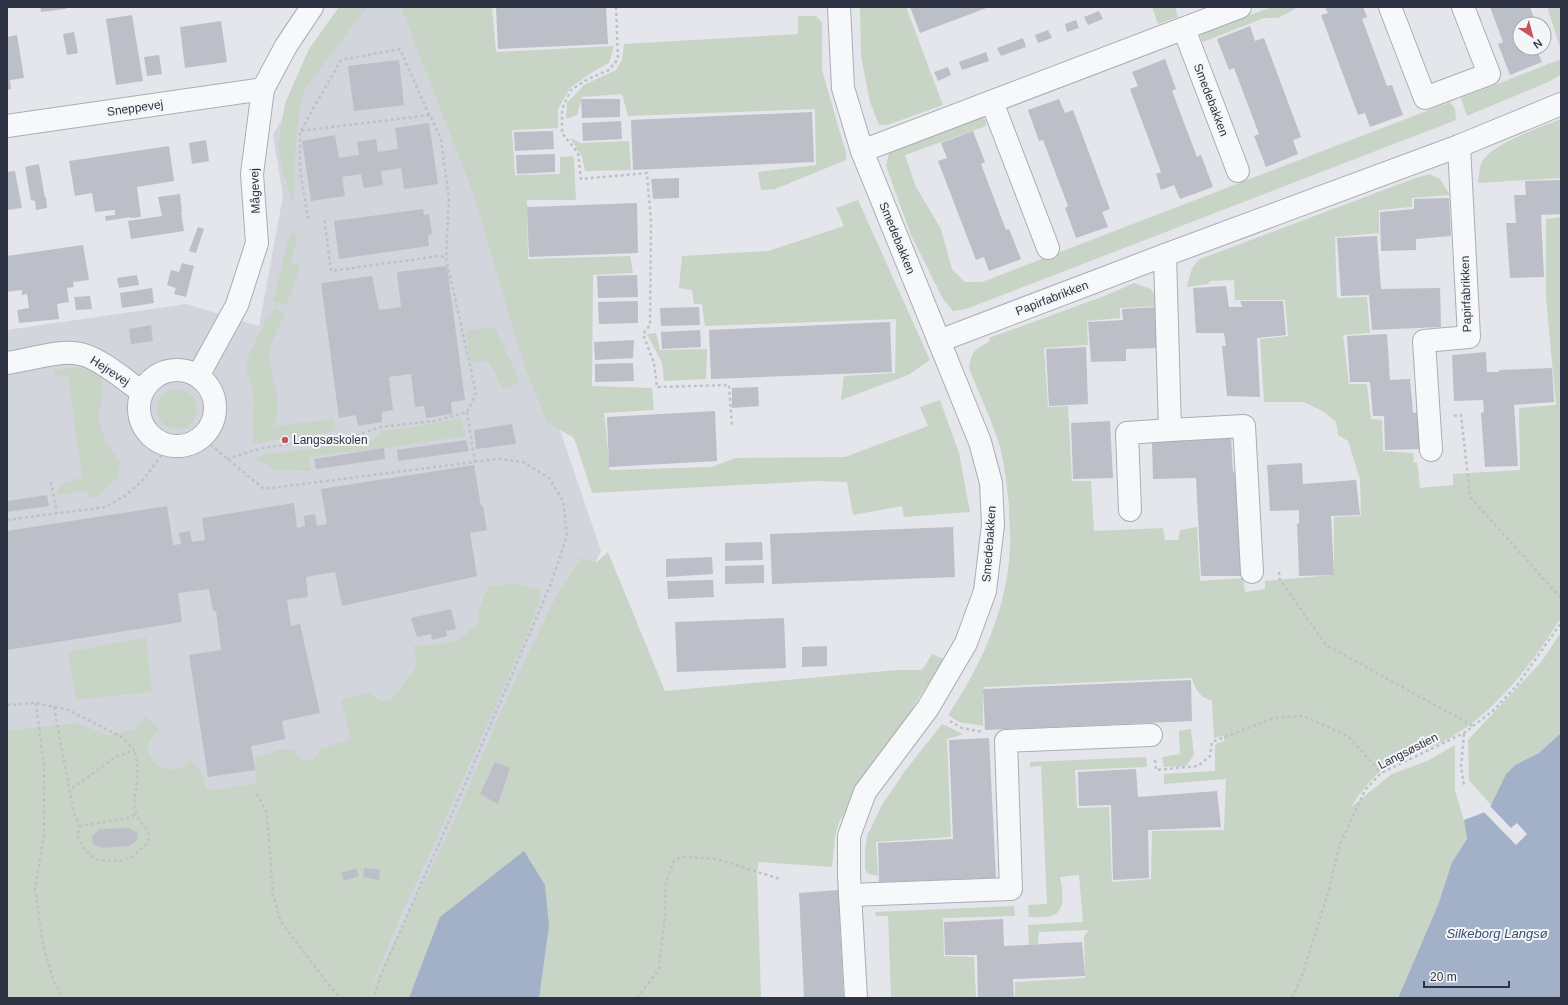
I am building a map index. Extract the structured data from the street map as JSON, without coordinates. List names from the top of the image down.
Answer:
{
  "streets": {
    "street": [
      "Smedebakken",
      "Sneppevej",
      "Mågevej",
      "Papirfabrikken",
      "Hejrevej"
    ],
    "path": ["Langsøstien"]
  },
  "crossings": [
    ["Smedebakken", "Papirfabrikken"],
    ["Sneppevej", "Mågevej"],
    ["Mågevej", "Hejrevej"]
  ],
  "water": ["Silkeborg Langsø"],
  "places": ["Langsøskolen"],
  "scale_bar": "20 m",
  "north": "bottom right"
}
